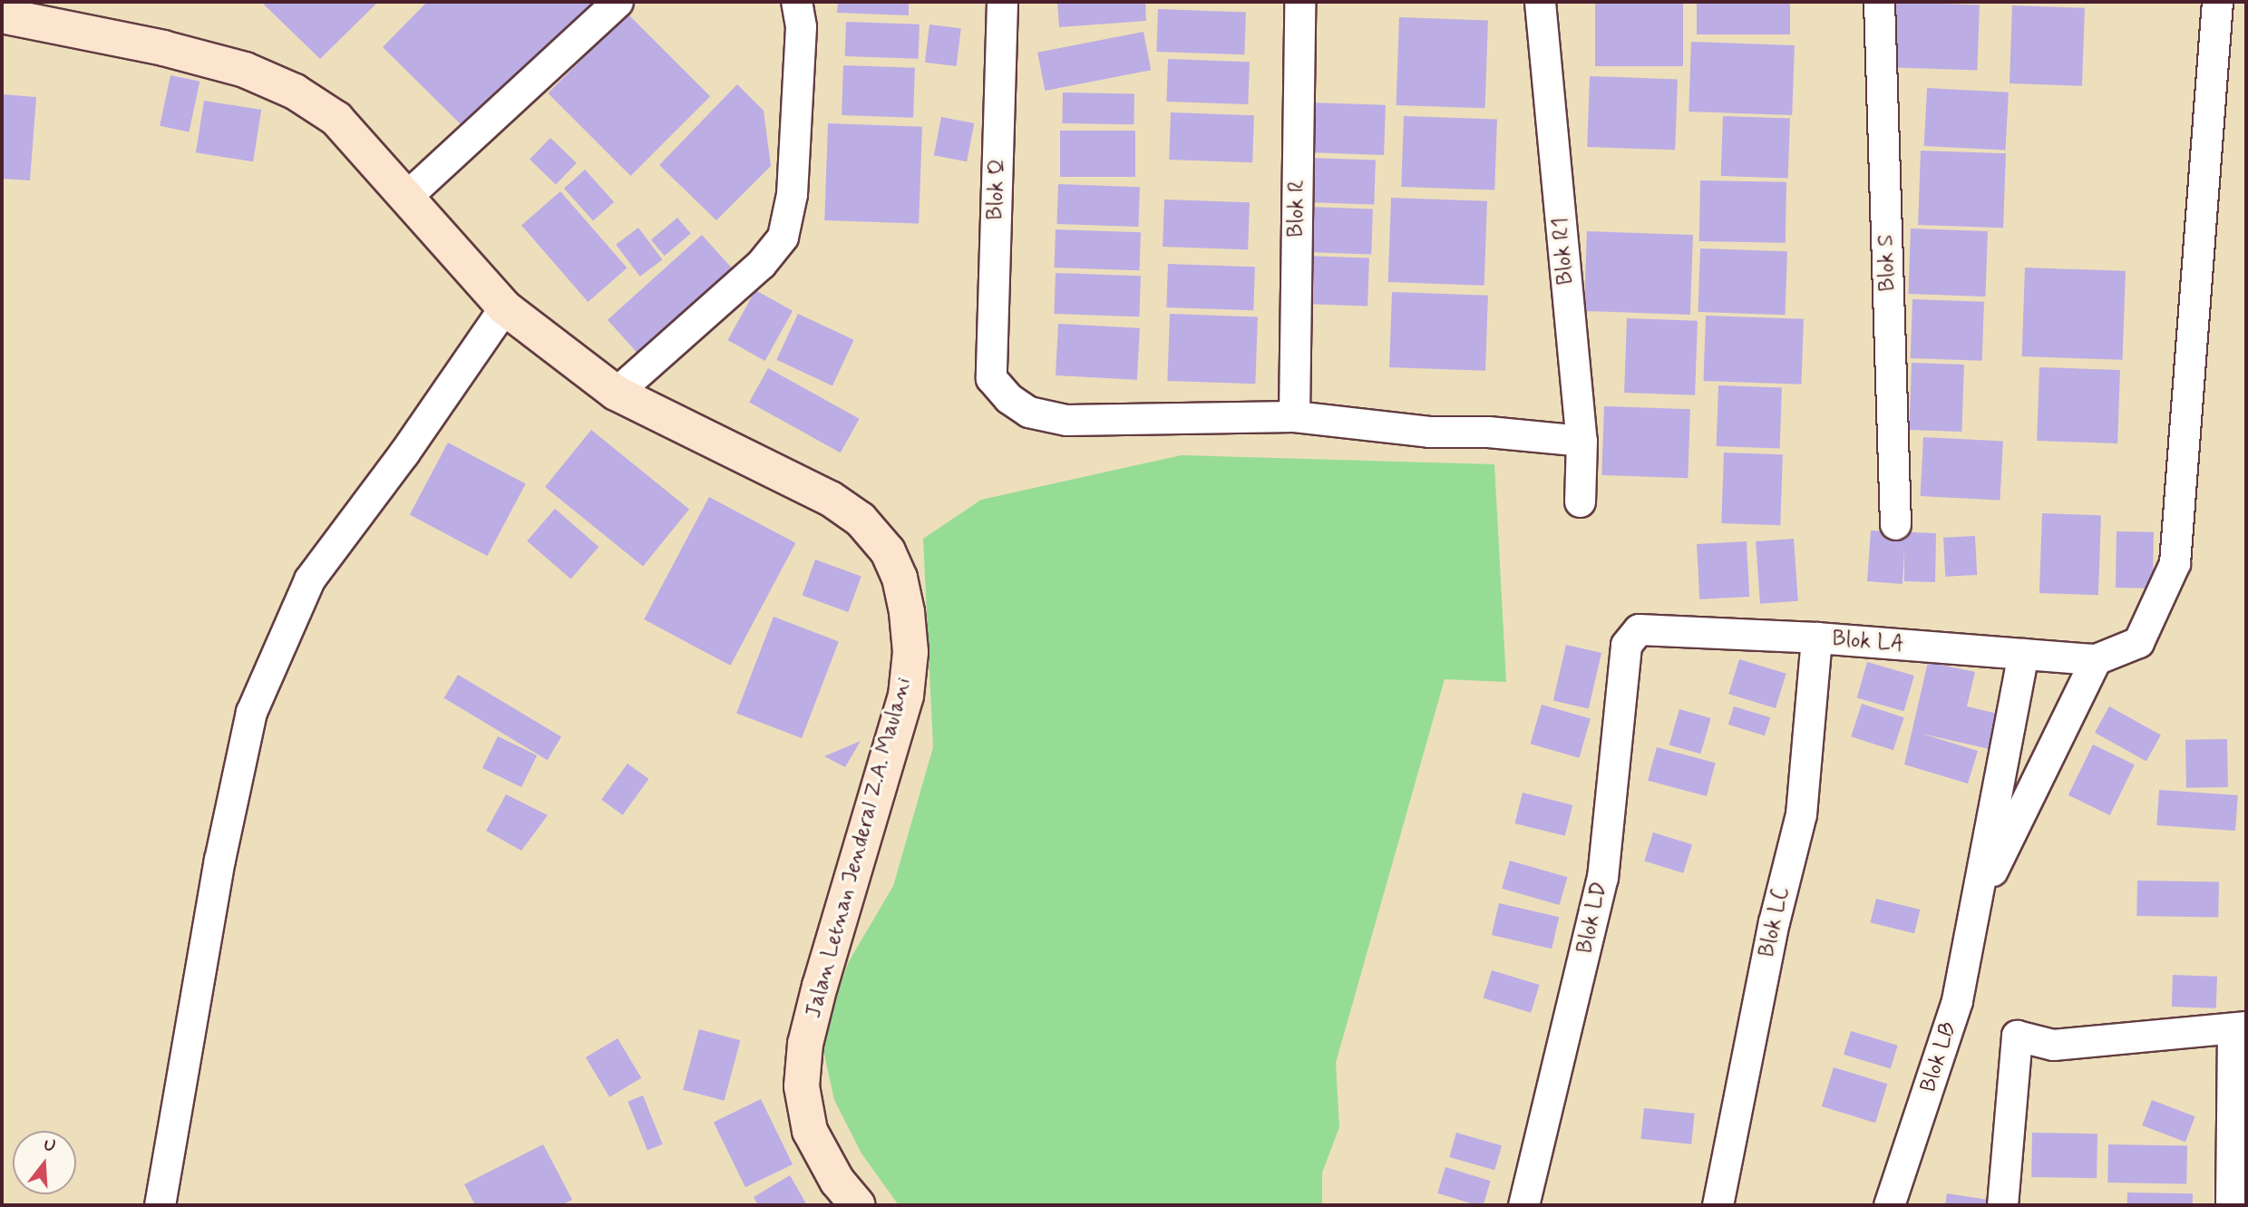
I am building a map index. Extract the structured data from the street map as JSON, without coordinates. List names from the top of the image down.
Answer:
{
  "streets": {
    "street": [
      "Blok Q",
      "Blok R",
      "Blok R1",
      "Blok S",
      "Blok LA",
      "Jalan Letnan Jenderal Z.A. Maulani",
      "Blok LD",
      "Blok LC",
      "Blok LB"
    ]
  },
  "crossings": [
    ["Blok Q", "Blok R"],
    ["Blok LA", "Blok LD"],
    ["Blok LA", "Blok LC"],
    ["Blok LA", "Blok LB"]
  ],
  "north": "top"
}
